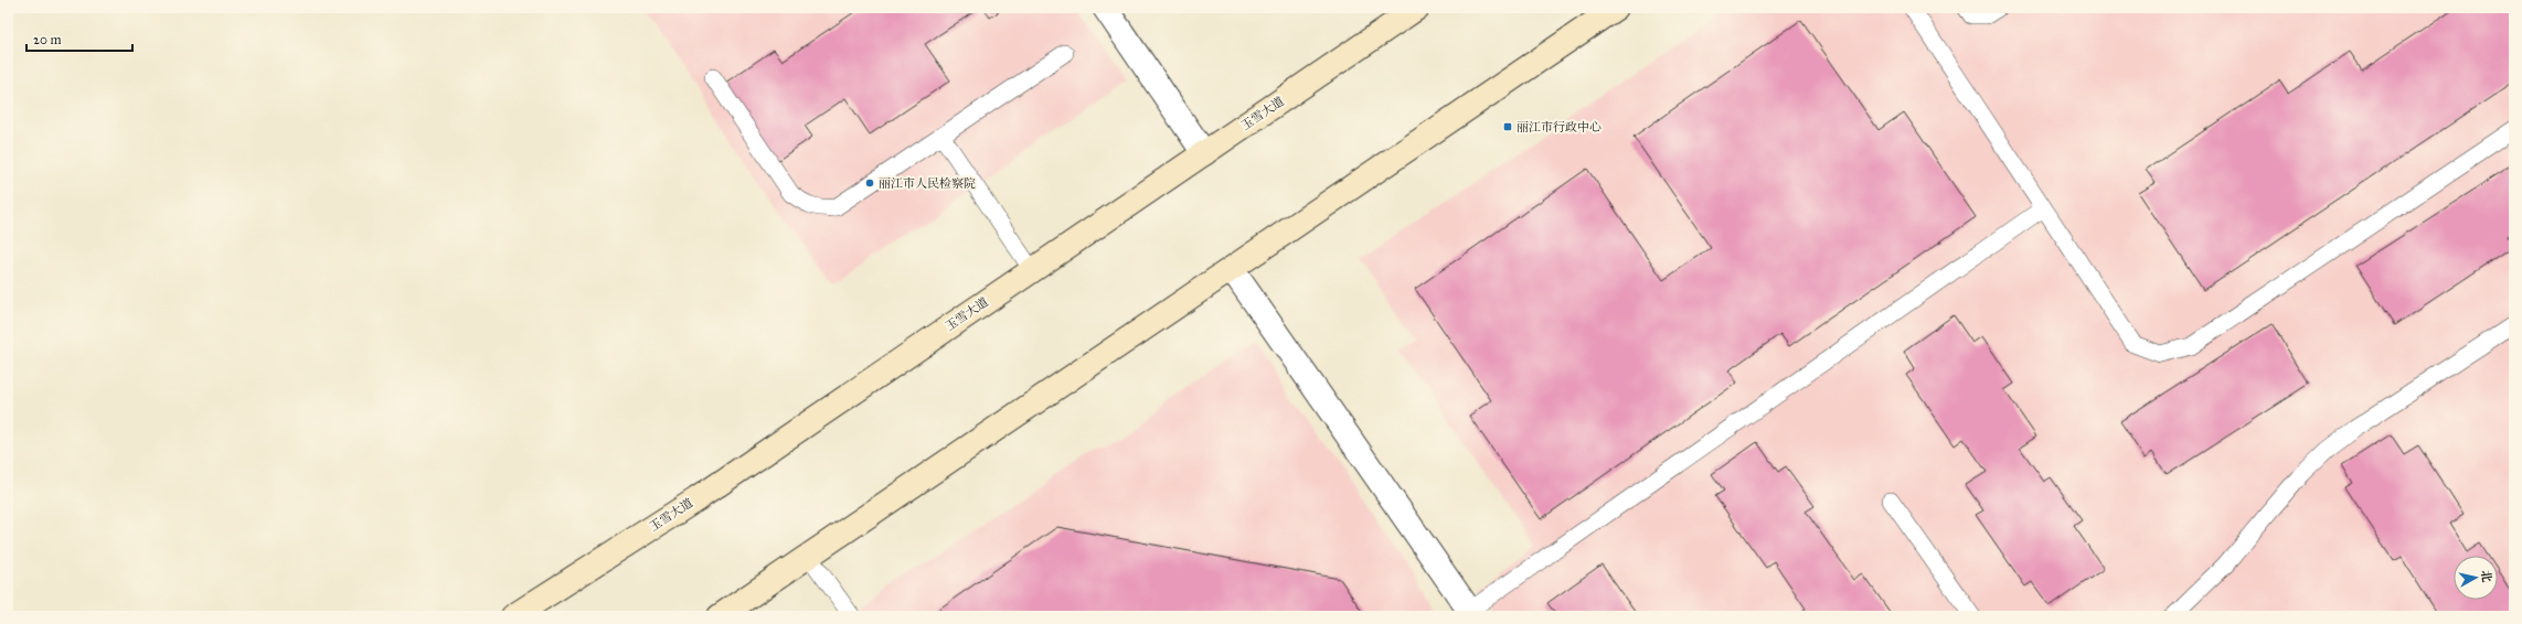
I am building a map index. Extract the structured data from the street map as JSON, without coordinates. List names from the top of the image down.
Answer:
{
  "streets": {
    "main road": ["玉雪大道"]
  },
  "places": {
    "transit": ["丽江市行政中心"],
    "other": ["丽江市人民检察院"]
  },
  "scale_bar": "20 m",
  "north": "right"
}
